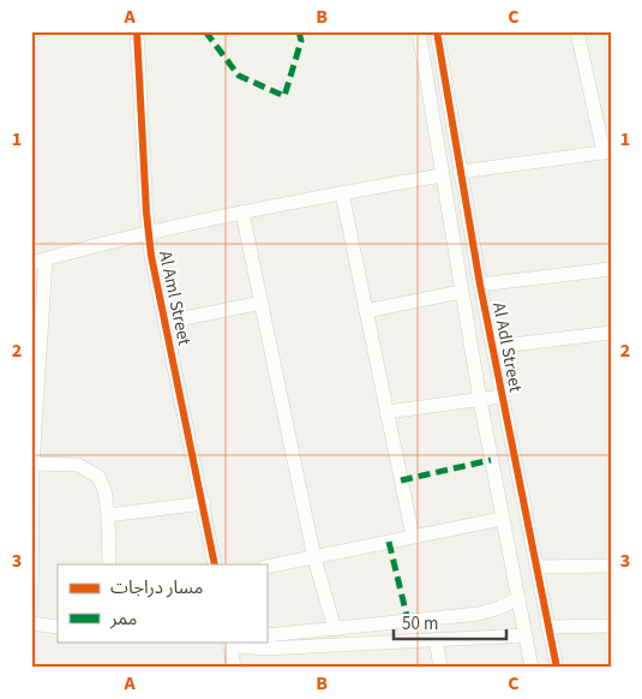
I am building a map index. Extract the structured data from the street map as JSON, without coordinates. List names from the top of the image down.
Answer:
{
  "streets": {
    "street": ["Al Aml Street", "Al Adl Street"]
  },
  "legend": ["مسار دراجات", "ممر"],
  "scale_bar": "50 m",
  "grid": {
    "columns": ["A", "B", "C"],
    "rows": ["1", "2", "3"]
  }
}
